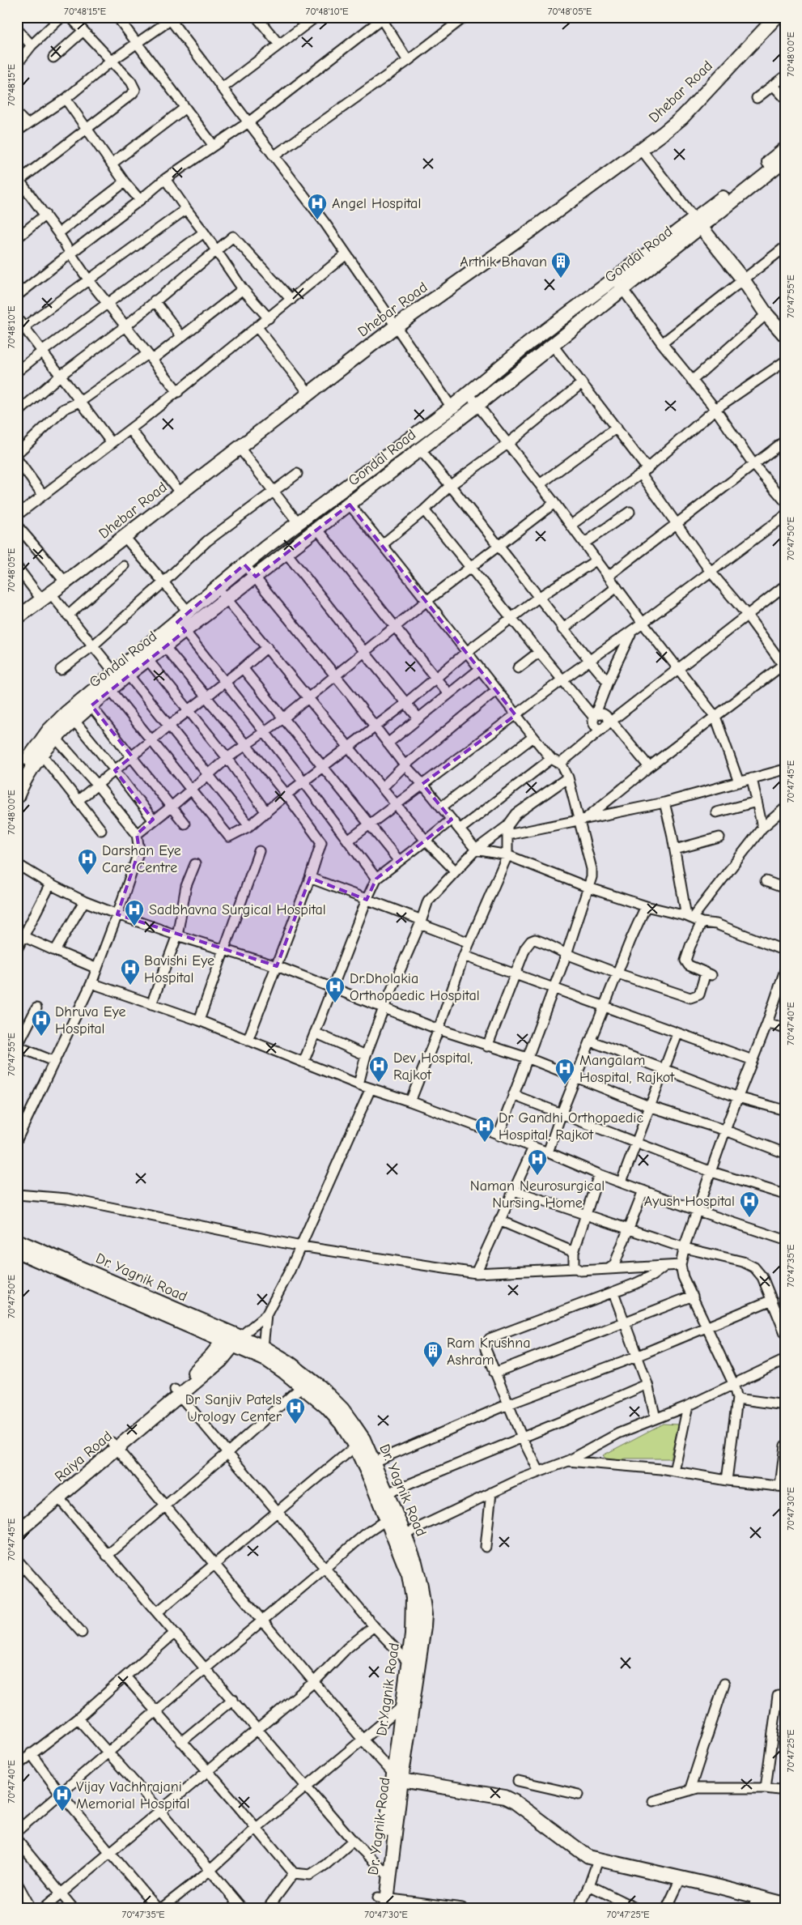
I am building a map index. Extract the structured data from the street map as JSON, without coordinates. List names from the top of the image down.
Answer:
{
  "streets": {
    "street": [
      "Dhebar Road",
      "Gondal Road",
      "Dr. Yagnik Road",
      "Raiya Road",
      "Dr.Yagnik Road"
    ]
  },
  "crossings": [
    ["Dr. Yagnik Road", "Raiya Road"],
    ["Dr. Yagnik Road", "Dr.Yagnik Road"]
  ],
  "places": {
    "hospital": [
      "Angel Hospital",
      "Darshan Eye Care Centre",
      "Sadbhavna Surgical Hospital",
      "Bavishi Eye Hospital",
      "Dr.Dholakia Orthopaedic Hospital",
      "Dhruva Eye Hospital",
      "Dev Hospital, Rajkot",
      "Mangalam Hospital, Rajkot",
      "Dr Gandhi Orthopaedic Hospital, Rajkot",
      "Naman Neurosurgical Nursing Home",
      "Ayush Hospital",
      "Dr Sanjiv Patels Urology Center",
      "Vijay Vachhrajani Memorial Hospital"
    ],
    "building": ["Arthik Bhavan", "Ram Krushna Ashram"]
  },
  "coordinates": [
    "70°48'15\"E",
    "70°48'10\"E",
    "70°48'05\"E",
    "70°48'00\"E",
    "70°47'55\"E",
    "70°47'50\"E",
    "70°47'45\"E",
    "70°47'40\"E",
    "70°47'35\"E",
    "70°47'30\"E",
    "70°47'25\"E"
  ]
}
